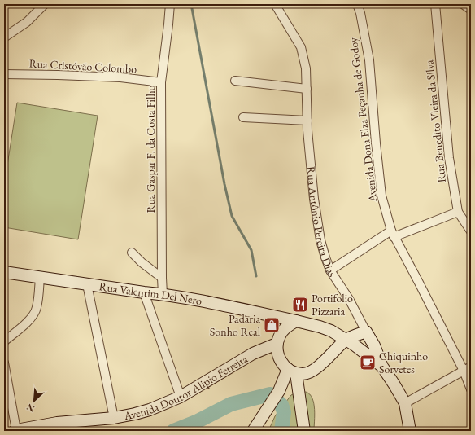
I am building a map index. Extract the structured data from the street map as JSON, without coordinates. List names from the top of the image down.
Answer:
{
  "streets": {
    "main road": ["Rua Antônio Pereira Dias", "Rua Valentim Del Nero", "Avenida Doutor Alipio Ferreira"],
    "street": [
      "Rua Cristóvão Colombo",
      "Avenida Dona Elza Peçanha de Godoy",
      "Rua Benedito Vieira da Silva",
      "Rua Gaspar F. da Costa Filho"
    ]
  },
  "crossings": [
    ["Rua Cristóvão Colombo", "Rua Gaspar F. da Costa Filho"],
    ["Rua Gaspar F. da Costa Filho", "Rua Valentim Del Nero"],
    ["Rua Valentim Del Nero", "Avenida Doutor Alipio Ferreira"]
  ],
  "places": {
    "restaurant": ["Portifolio Pizzaria"],
    "shop": ["Padaria Sonho Real"],
    "cafe": ["Chiquinho Sorvetes"]
  },
  "north": "bottom left"
}
